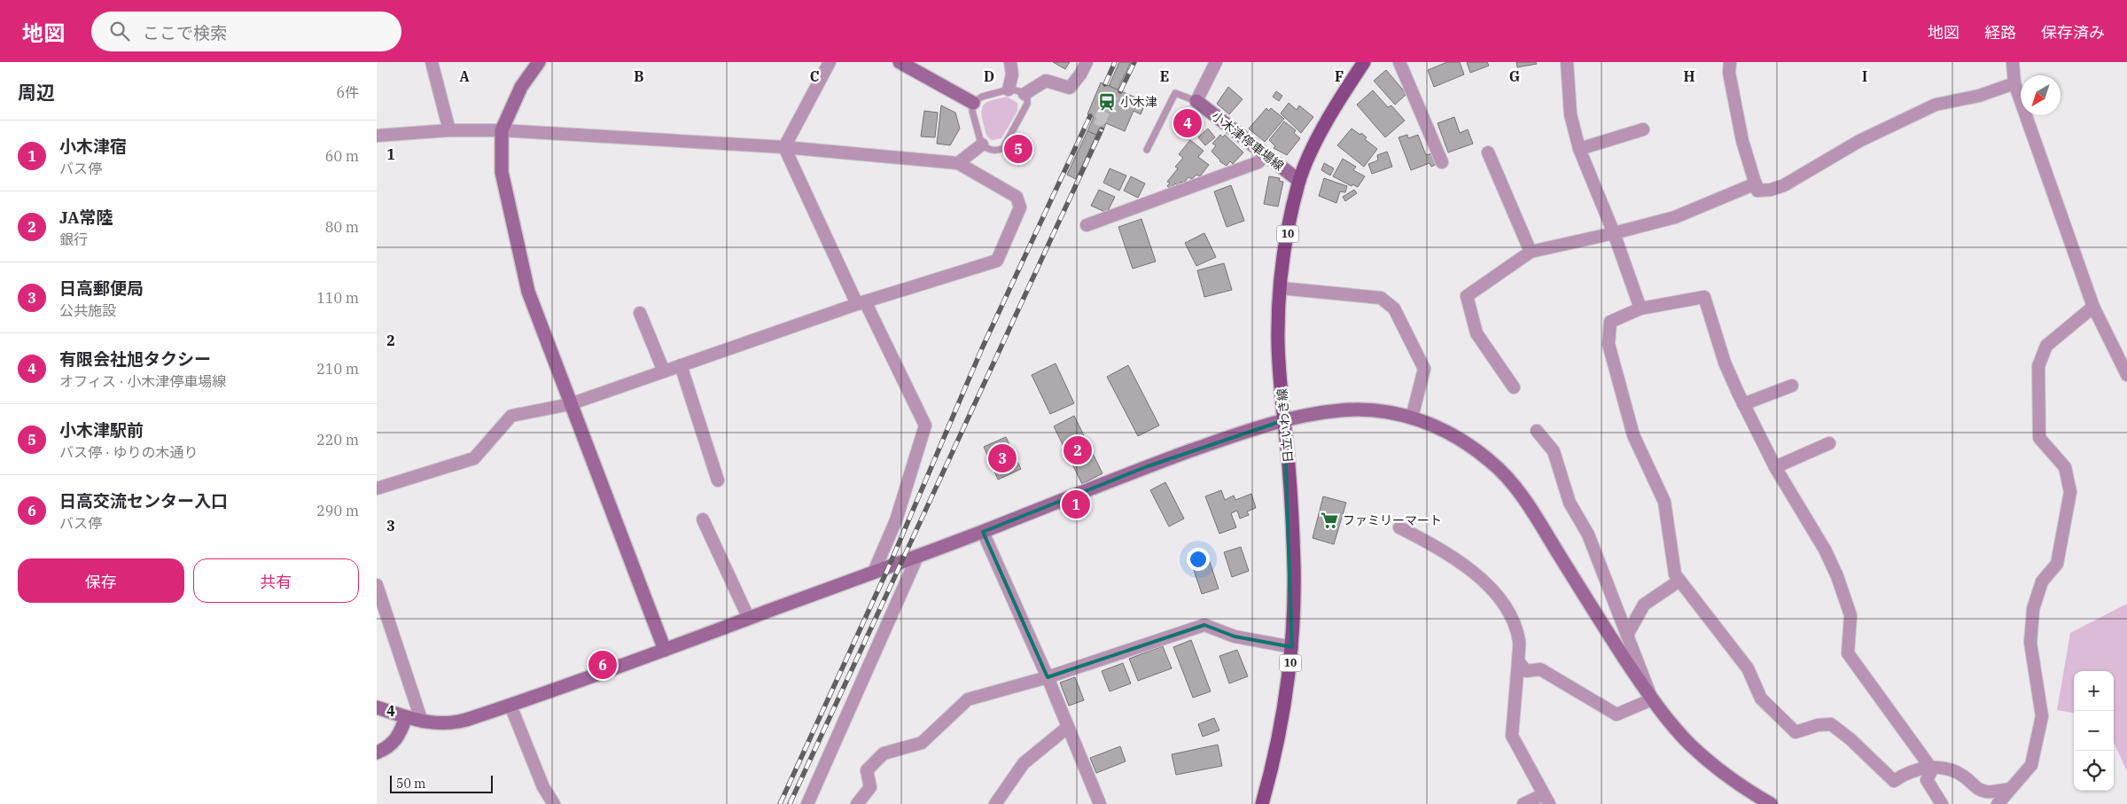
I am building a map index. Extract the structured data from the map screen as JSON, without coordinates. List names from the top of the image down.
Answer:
{
  "streets": {
    "main road": ["10", "日立いわき線"],
    "street": ["小木津停車場線"]
  },
  "crossings": [
    ["小木津停車場線", "日立いわき線"]
  ],
  "places": {
    "station": ["小木津"],
    "supermarket": ["ファミリーマート"]
  },
  "scale_bar": "50 m",
  "north": "bottom left",
  "page": {
    "header": "地図",
    "search": "ここで検索",
    "nav": ["地図", "経路", "保存済み"],
    "heading": ["周辺", "6件"],
    "pins": [
      "4",
      "5",
      "2",
      "3",
      "1",
      "6"
    ],
    "list": [
      {
        "mark": "1",
        "name": "小木津宿",
        "note": "バス停",
        "value": "60 m"
      },
      {
        "mark": "2",
        "name": "JA常陸",
        "note": "銀行",
        "value": "80 m"
      },
      {
        "mark": "3",
        "name": "日高郵便局",
        "note": "公共施設",
        "value": "110 m"
      },
      {
        "mark": "4",
        "name": "有限会社旭タクシー",
        "note": "オフィス · 小木津停車場線",
        "value": "210 m"
      },
      {
        "mark": "5",
        "name": "小木津駅前",
        "note": "バス停 · ゆりの木通り",
        "value": "220 m"
      },
      {
        "mark": "6",
        "name": "日高交流センター入口",
        "note": "バス停",
        "value": "290 m"
      }
    ],
    "buttons": ["保存", "共有"],
    "map_buttons": ["+", "−"],
    "scale": "50 m"
  },
  "grid": {
    "columns": [
      "A",
      "B",
      "C",
      "D",
      "E",
      "F",
      "G",
      "H",
      "I"
    ],
    "rows": [
      "1",
      "2",
      "3",
      "4"
    ]
  }
}
